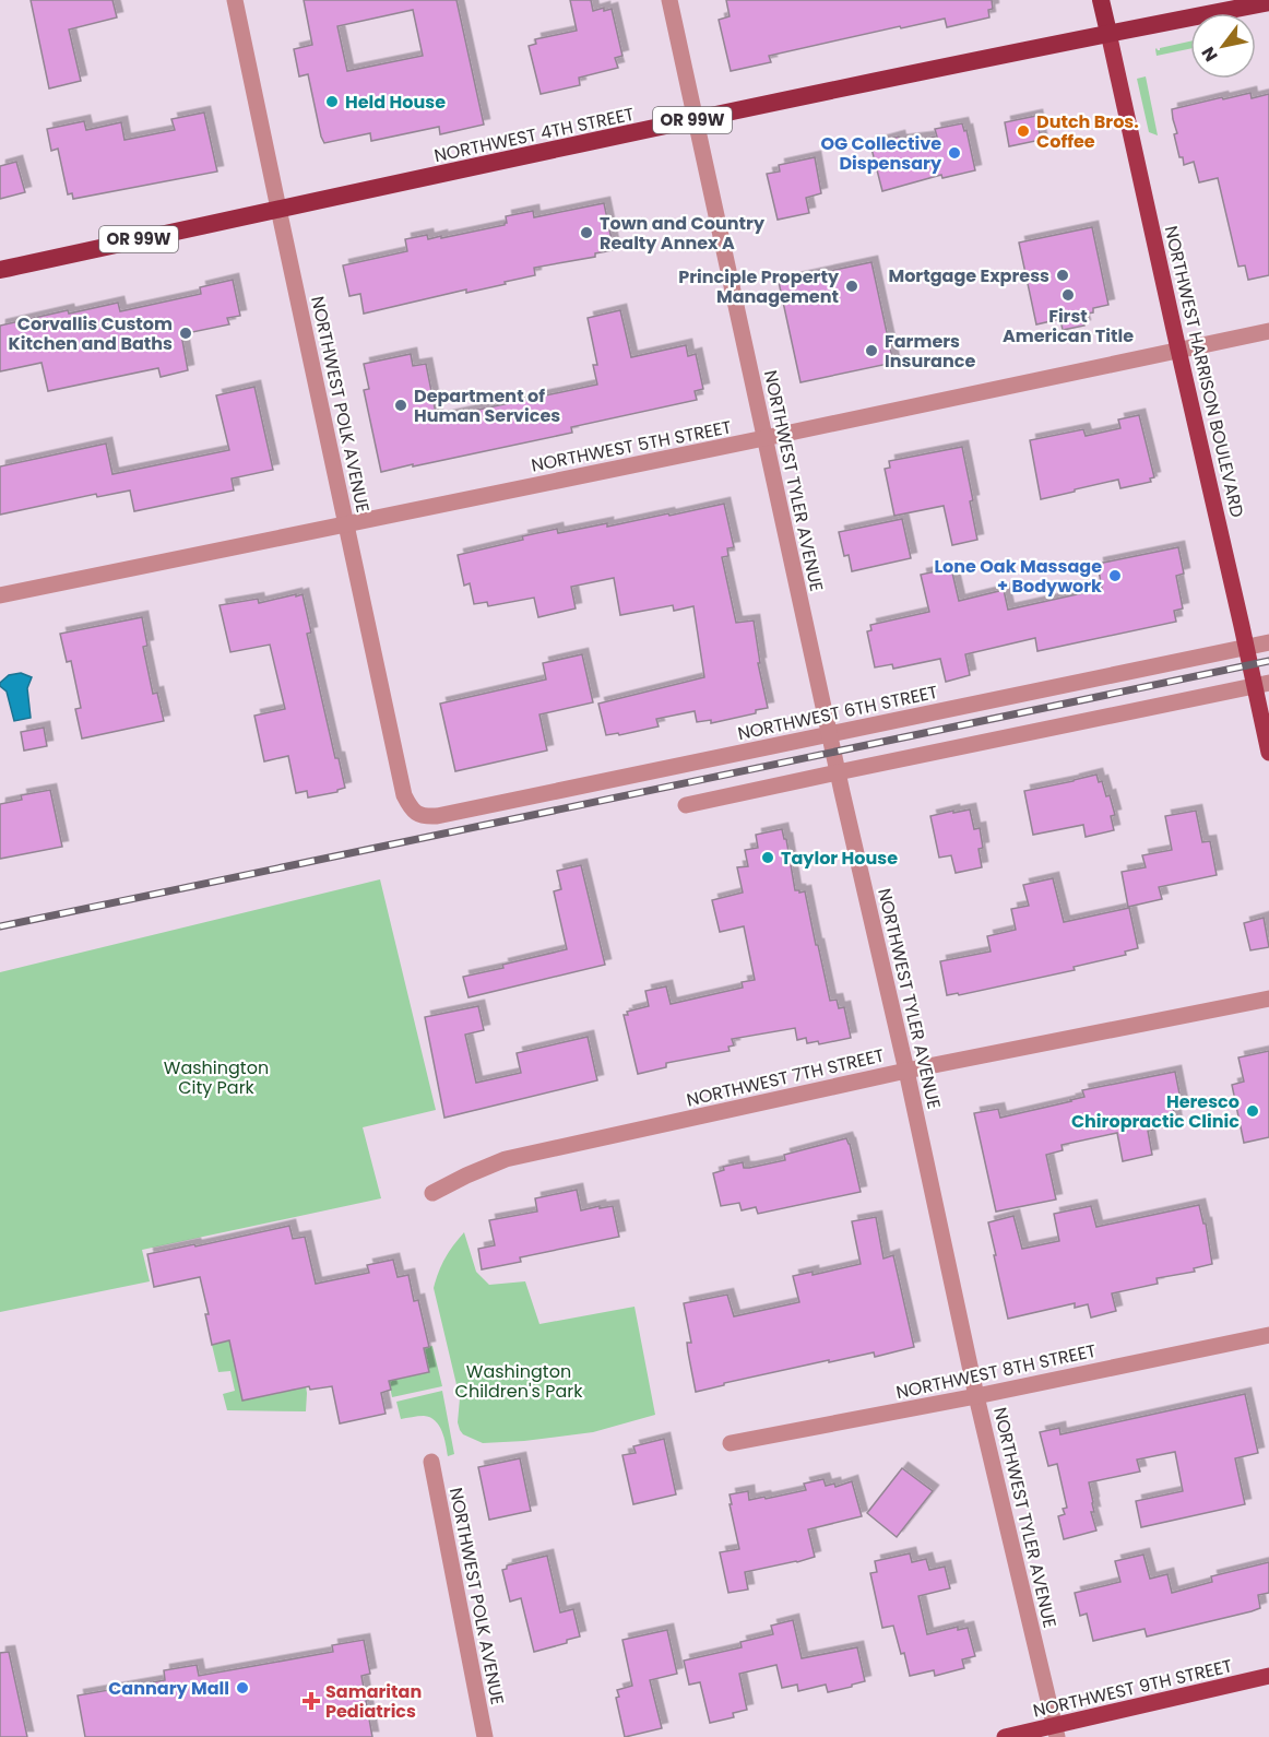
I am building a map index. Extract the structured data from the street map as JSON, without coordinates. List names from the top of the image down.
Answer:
{
  "streets": {
    "highway": ["OR 99W", "NORTHWEST 4TH STREET", "NORTHWEST HARRISON BOULEVARD"],
    "main road": ["NORTHWEST 9TH STREET"],
    "street": [
      "NORTHWEST POLK AVENUE",
      "NORTHWEST 5TH STREET",
      "NORTHWEST TYLER AVENUE",
      "NORTHWEST 6TH STREET",
      "NORTHWEST 7TH STREET",
      "NORTHWEST 8TH STREET"
    ]
  },
  "crossings": [
    ["NORTHWEST 4TH STREET", "NORTHWEST HARRISON BOULEVARD"],
    ["NORTHWEST 4TH STREET", "NORTHWEST POLK AVENUE"],
    ["NORTHWEST 4TH STREET", "NORTHWEST TYLER AVENUE"],
    ["NORTHWEST HARRISON BOULEVARD", "NORTHWEST 5TH STREET"],
    ["NORTHWEST HARRISON BOULEVARD", "NORTHWEST 6TH STREET"],
    ["NORTHWEST POLK AVENUE", "NORTHWEST 5TH STREET"],
    ["NORTHWEST POLK AVENUE", "NORTHWEST 6TH STREET"],
    ["NORTHWEST 5TH STREET", "NORTHWEST TYLER AVENUE"],
    ["NORTHWEST TYLER AVENUE", "NORTHWEST 6TH STREET"],
    ["NORTHWEST TYLER AVENUE", "NORTHWEST 7TH STREET"],
    ["NORTHWEST TYLER AVENUE", "NORTHWEST 8TH STREET"],
    ["NORTHWEST TYLER AVENUE", "NORTHWEST 9TH STREET"]
  ],
  "parks": ["Washington City Park", "Washington Children's Park"],
  "places": {
    "other": [
      "Held House",
      "Dutch Bros. Coffee",
      "OG Collective Dispensary",
      "Town and Country Realty Annex A",
      "Mortgage Express",
      "Principle Property Management",
      "First American Title",
      "Corvallis Custom Kitchen and Baths",
      "Farmers Insurance",
      "Department of Human Services",
      "Lone Oak Massage + Bodywork",
      "Taylor House",
      "Heresco Chiropractic Clinic",
      "Cannary Mall"
    ],
    "health": ["Samaritan Pediatrics"]
  },
  "north": "bottom left"
}
